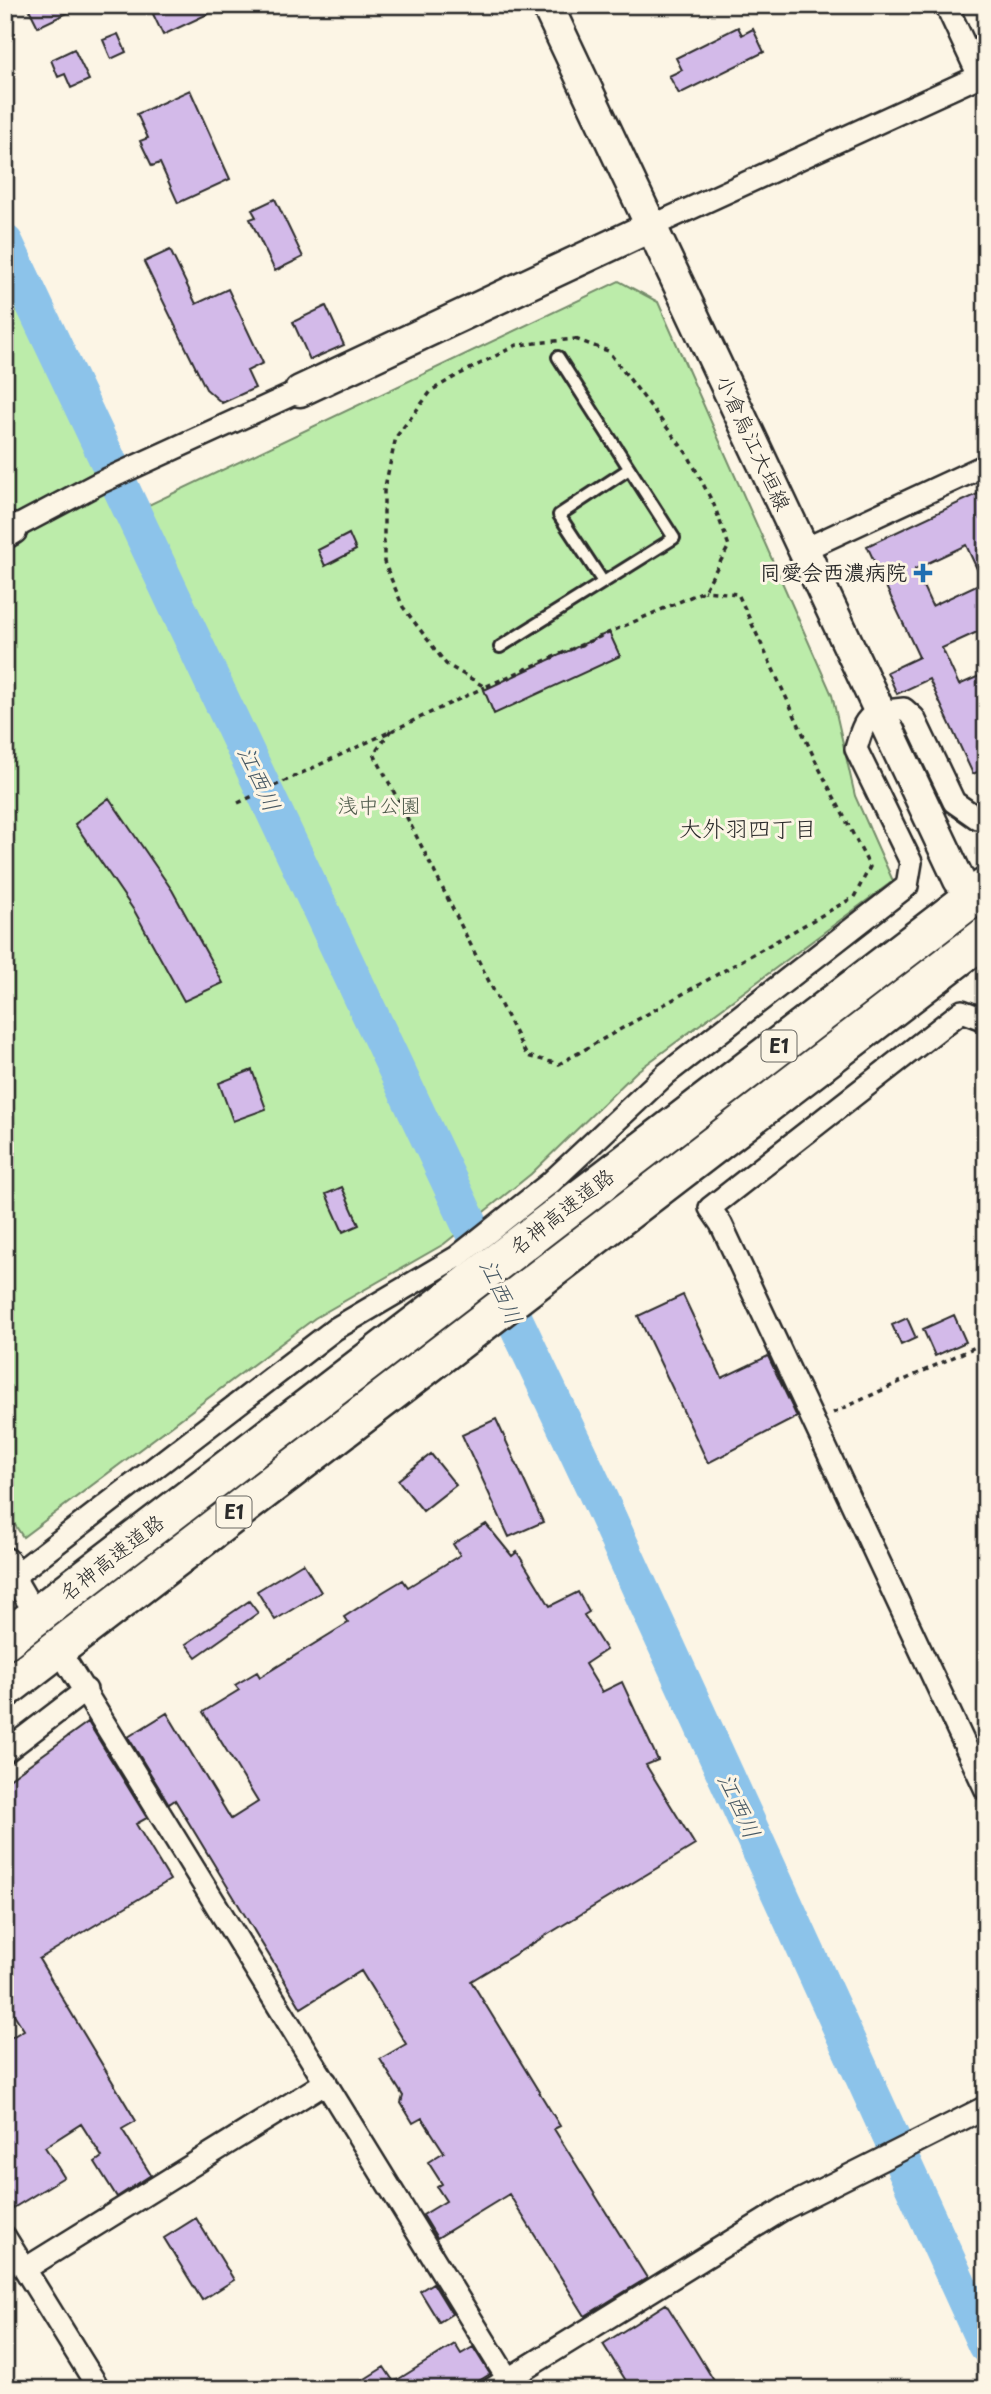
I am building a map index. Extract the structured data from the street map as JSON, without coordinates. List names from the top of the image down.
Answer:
{
  "streets": {
    "highway": ["E1", "名神高速道路"],
    "main road": ["小倉烏江大垣線"]
  },
  "crossings": [
    ["小倉烏江大垣線", "名神高速道路"]
  ],
  "districts": ["大外羽四丁目"],
  "water": ["江西川"],
  "parks": ["浅中公園"],
  "places": {
    "health": ["同愛会西濃病院"]
  }
}
